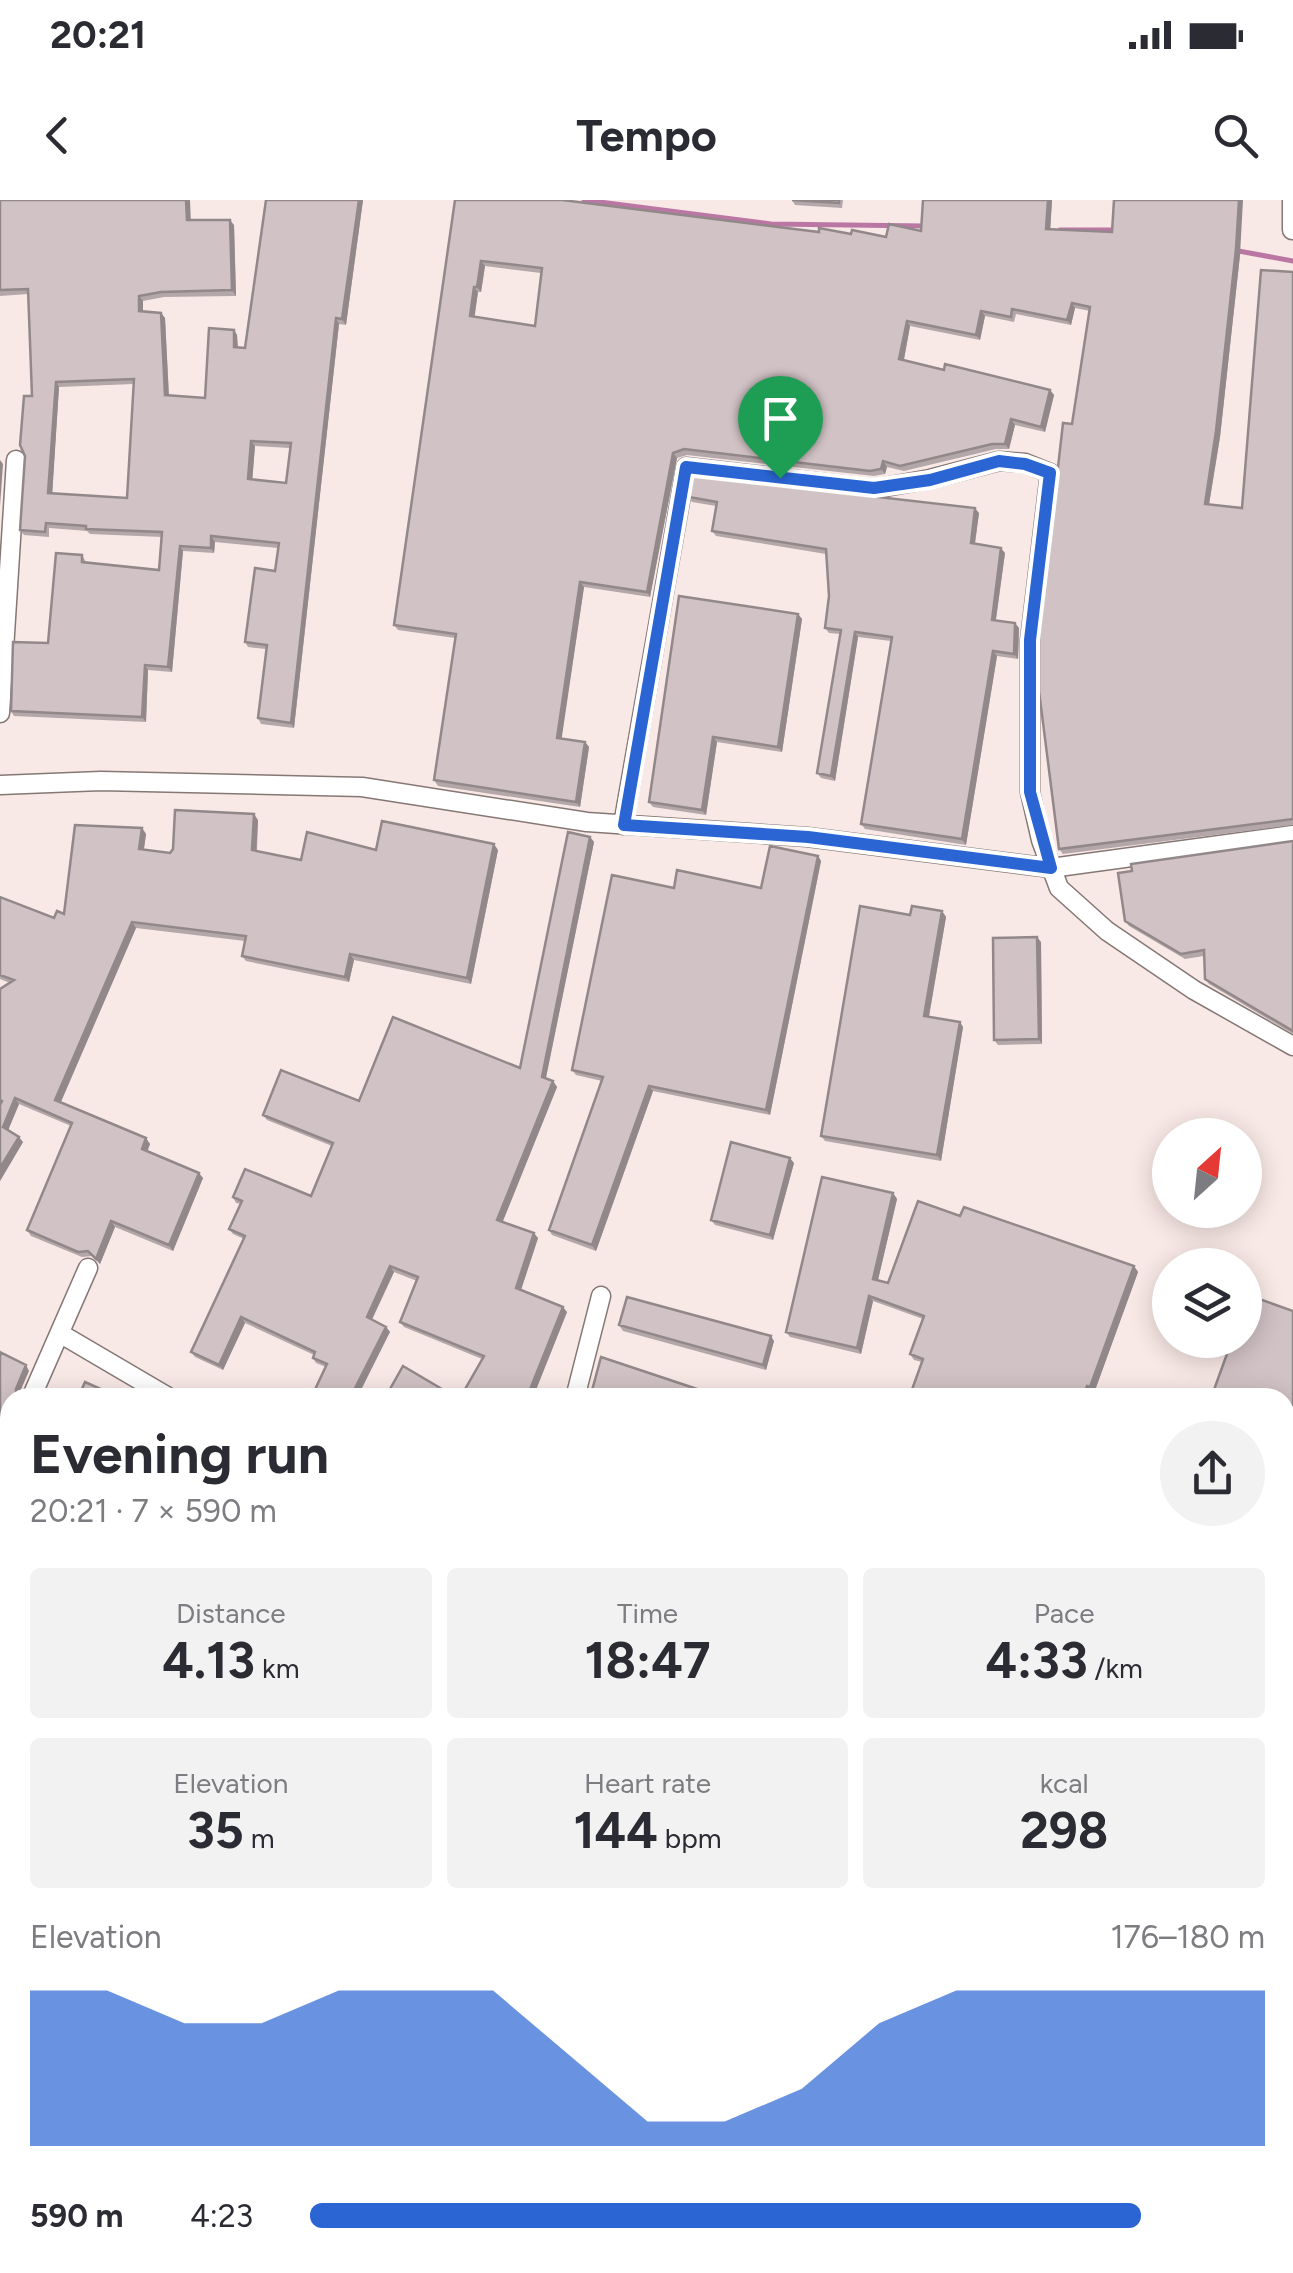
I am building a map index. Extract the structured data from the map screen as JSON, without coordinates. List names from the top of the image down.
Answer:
{
  "north": "top right",
  "page": {
    "status": "20:21",
    "header": "Tempo",
    "heading": ["Evening run", "20:21 · 7 × 590 m"],
    "stats": [
      ["Distance", "4.13 km"],
      ["Time", "18:47"],
      ["Pace", "4:33 /km"],
      ["Elevation", "35 m"],
      ["Heart rate", "144 bpm"],
      ["kcal", "298"]
    ],
    "chart": ["Elevation", "176–180 m"],
    "list": [
      {
        "name": "590 m",
        "note": "4:23"
      }
    ]
  }
}
